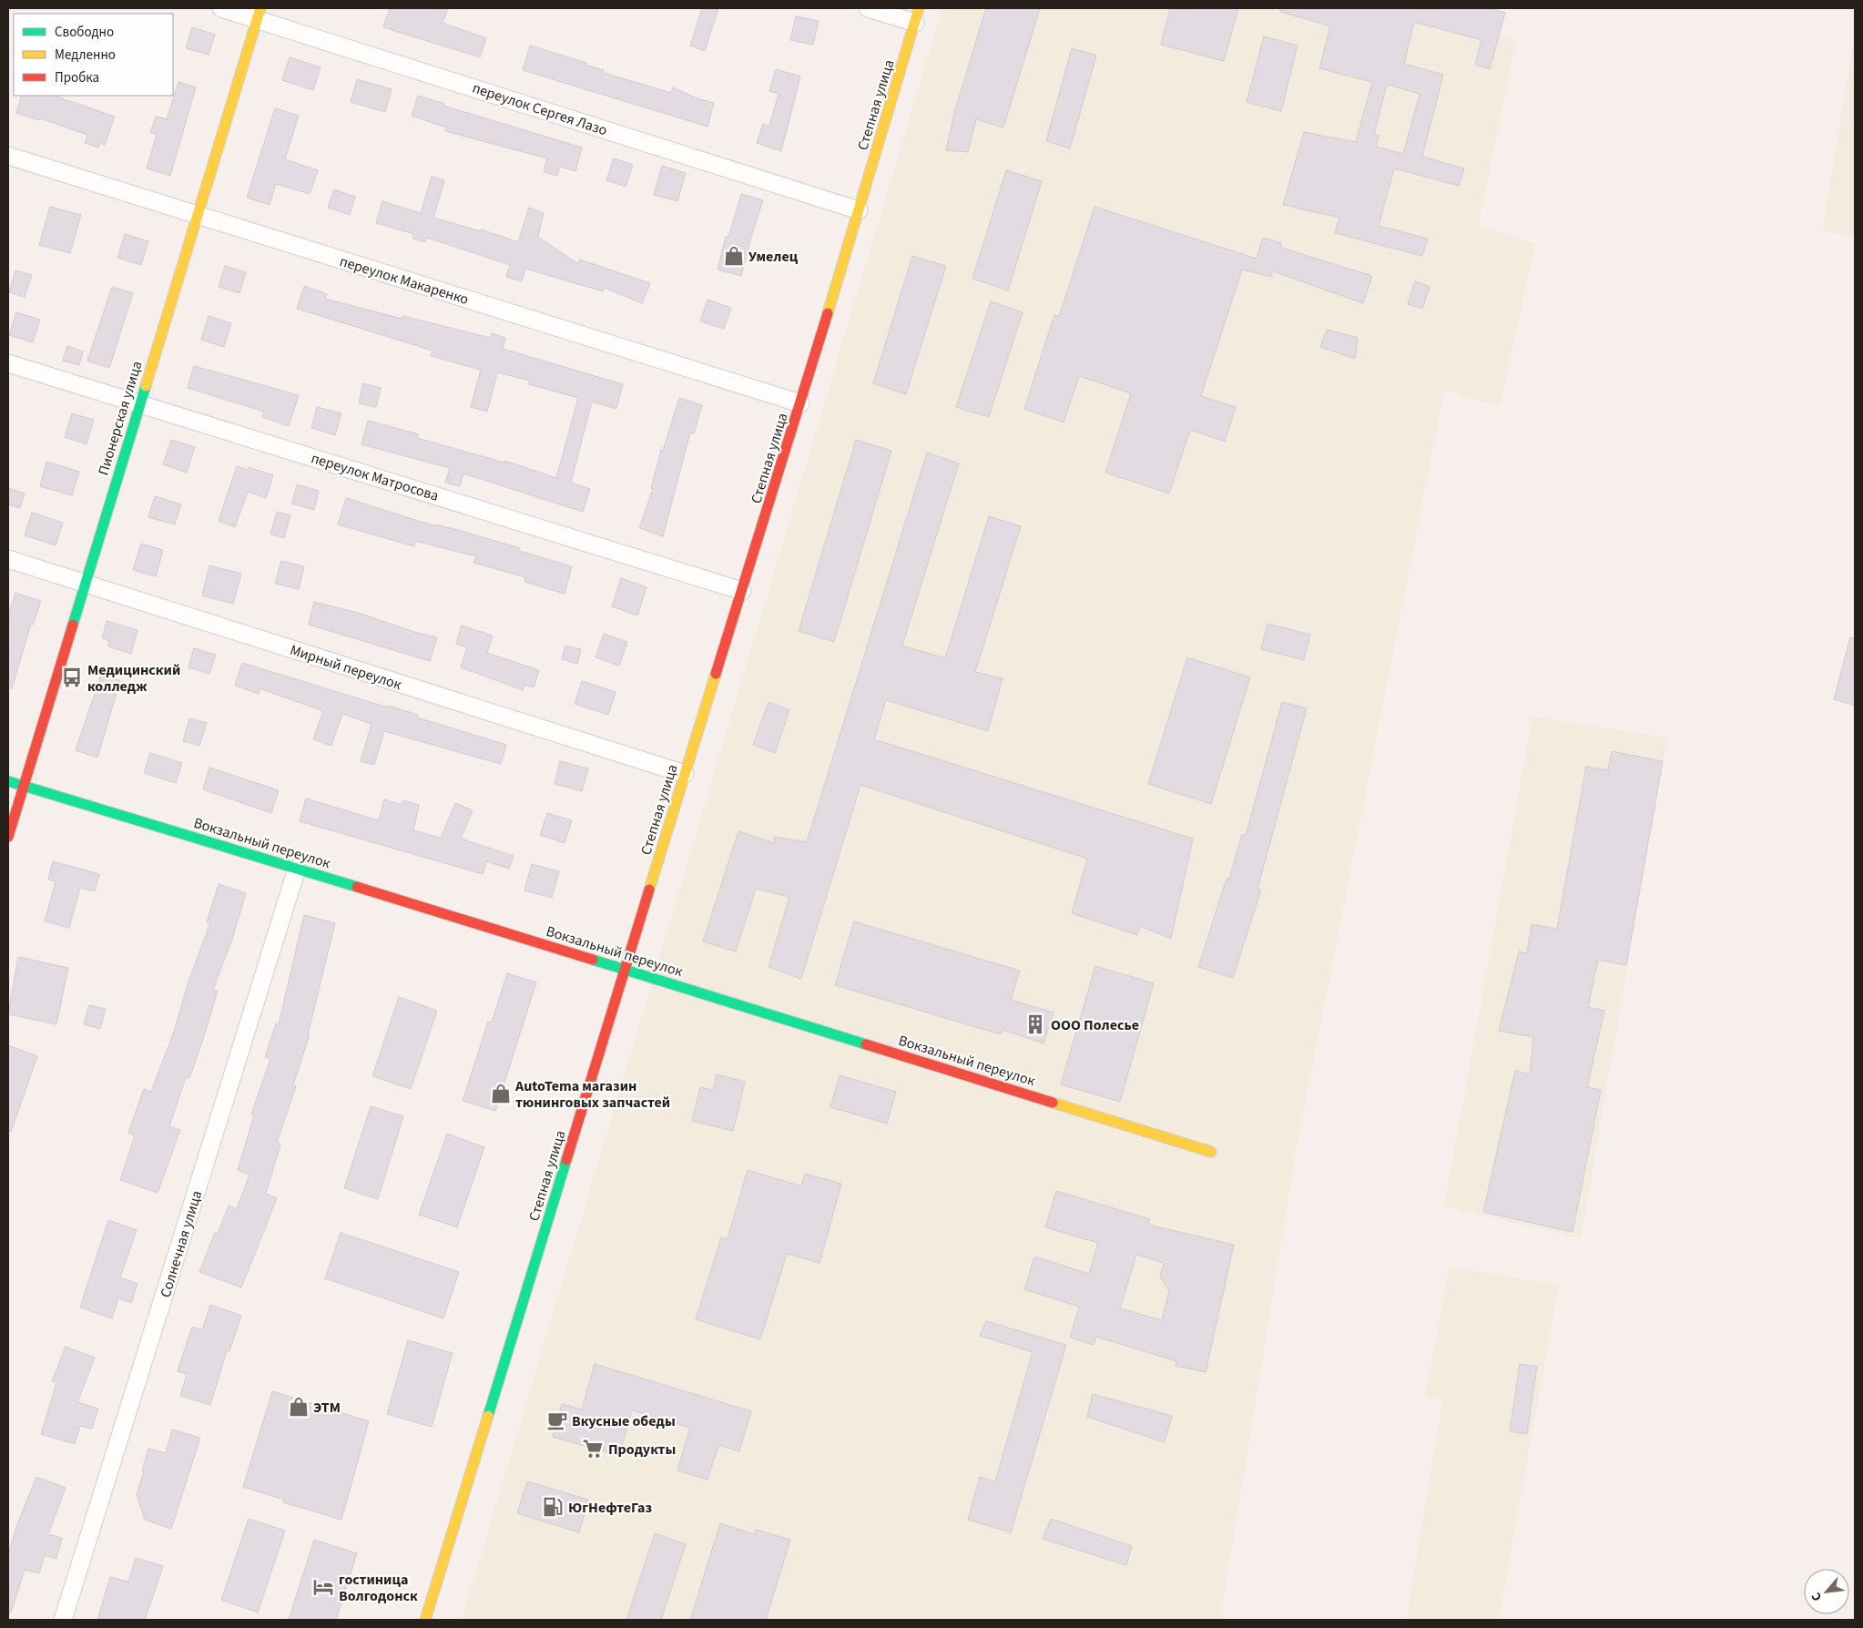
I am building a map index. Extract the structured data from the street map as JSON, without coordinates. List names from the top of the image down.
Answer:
{
  "streets": {
    "street": [
      "Степная улица",
      "переулок Сергея Лазо",
      "переулок Макаренко",
      "Пионерская улица",
      "переулок Матросова",
      "Мирный переулок",
      "Вокзальный переулок",
      "Солнечная улица"
    ]
  },
  "crossings": [
    ["Степная улица", "переулок Сергея Лазо"],
    ["Степная улица", "переулок Макаренко"],
    ["Степная улица", "переулок Матросова"],
    ["Степная улица", "Мирный переулок"],
    ["Степная улица", "Вокзальный переулок"],
    ["переулок Сергея Лазо", "Пионерская улица"],
    ["переулок Макаренко", "Пионерская улица"],
    ["Пионерская улица", "переулок Матросова"],
    ["Пионерская улица", "Мирный переулок"],
    ["Пионерская улица", "Вокзальный переулок"],
    ["Вокзальный переулок", "Солнечная улица"]
  ],
  "places": {
    "shop": ["Умелец", "AutoTema магазин тюнинговых запчастей", "ЭТМ"],
    "bus stop": ["Медицинский колледж"],
    "building": ["ООО Полесье"],
    "cafe": ["Вкусные обеды"],
    "supermarket": ["Продукты"],
    "fuel station": ["ЮгНефтеГаз"],
    "hotel": ["гостиница Волгодонск"]
  },
  "legend": ["Свободно", "Медленно", "Пробка"],
  "north": "bottom left"
}
